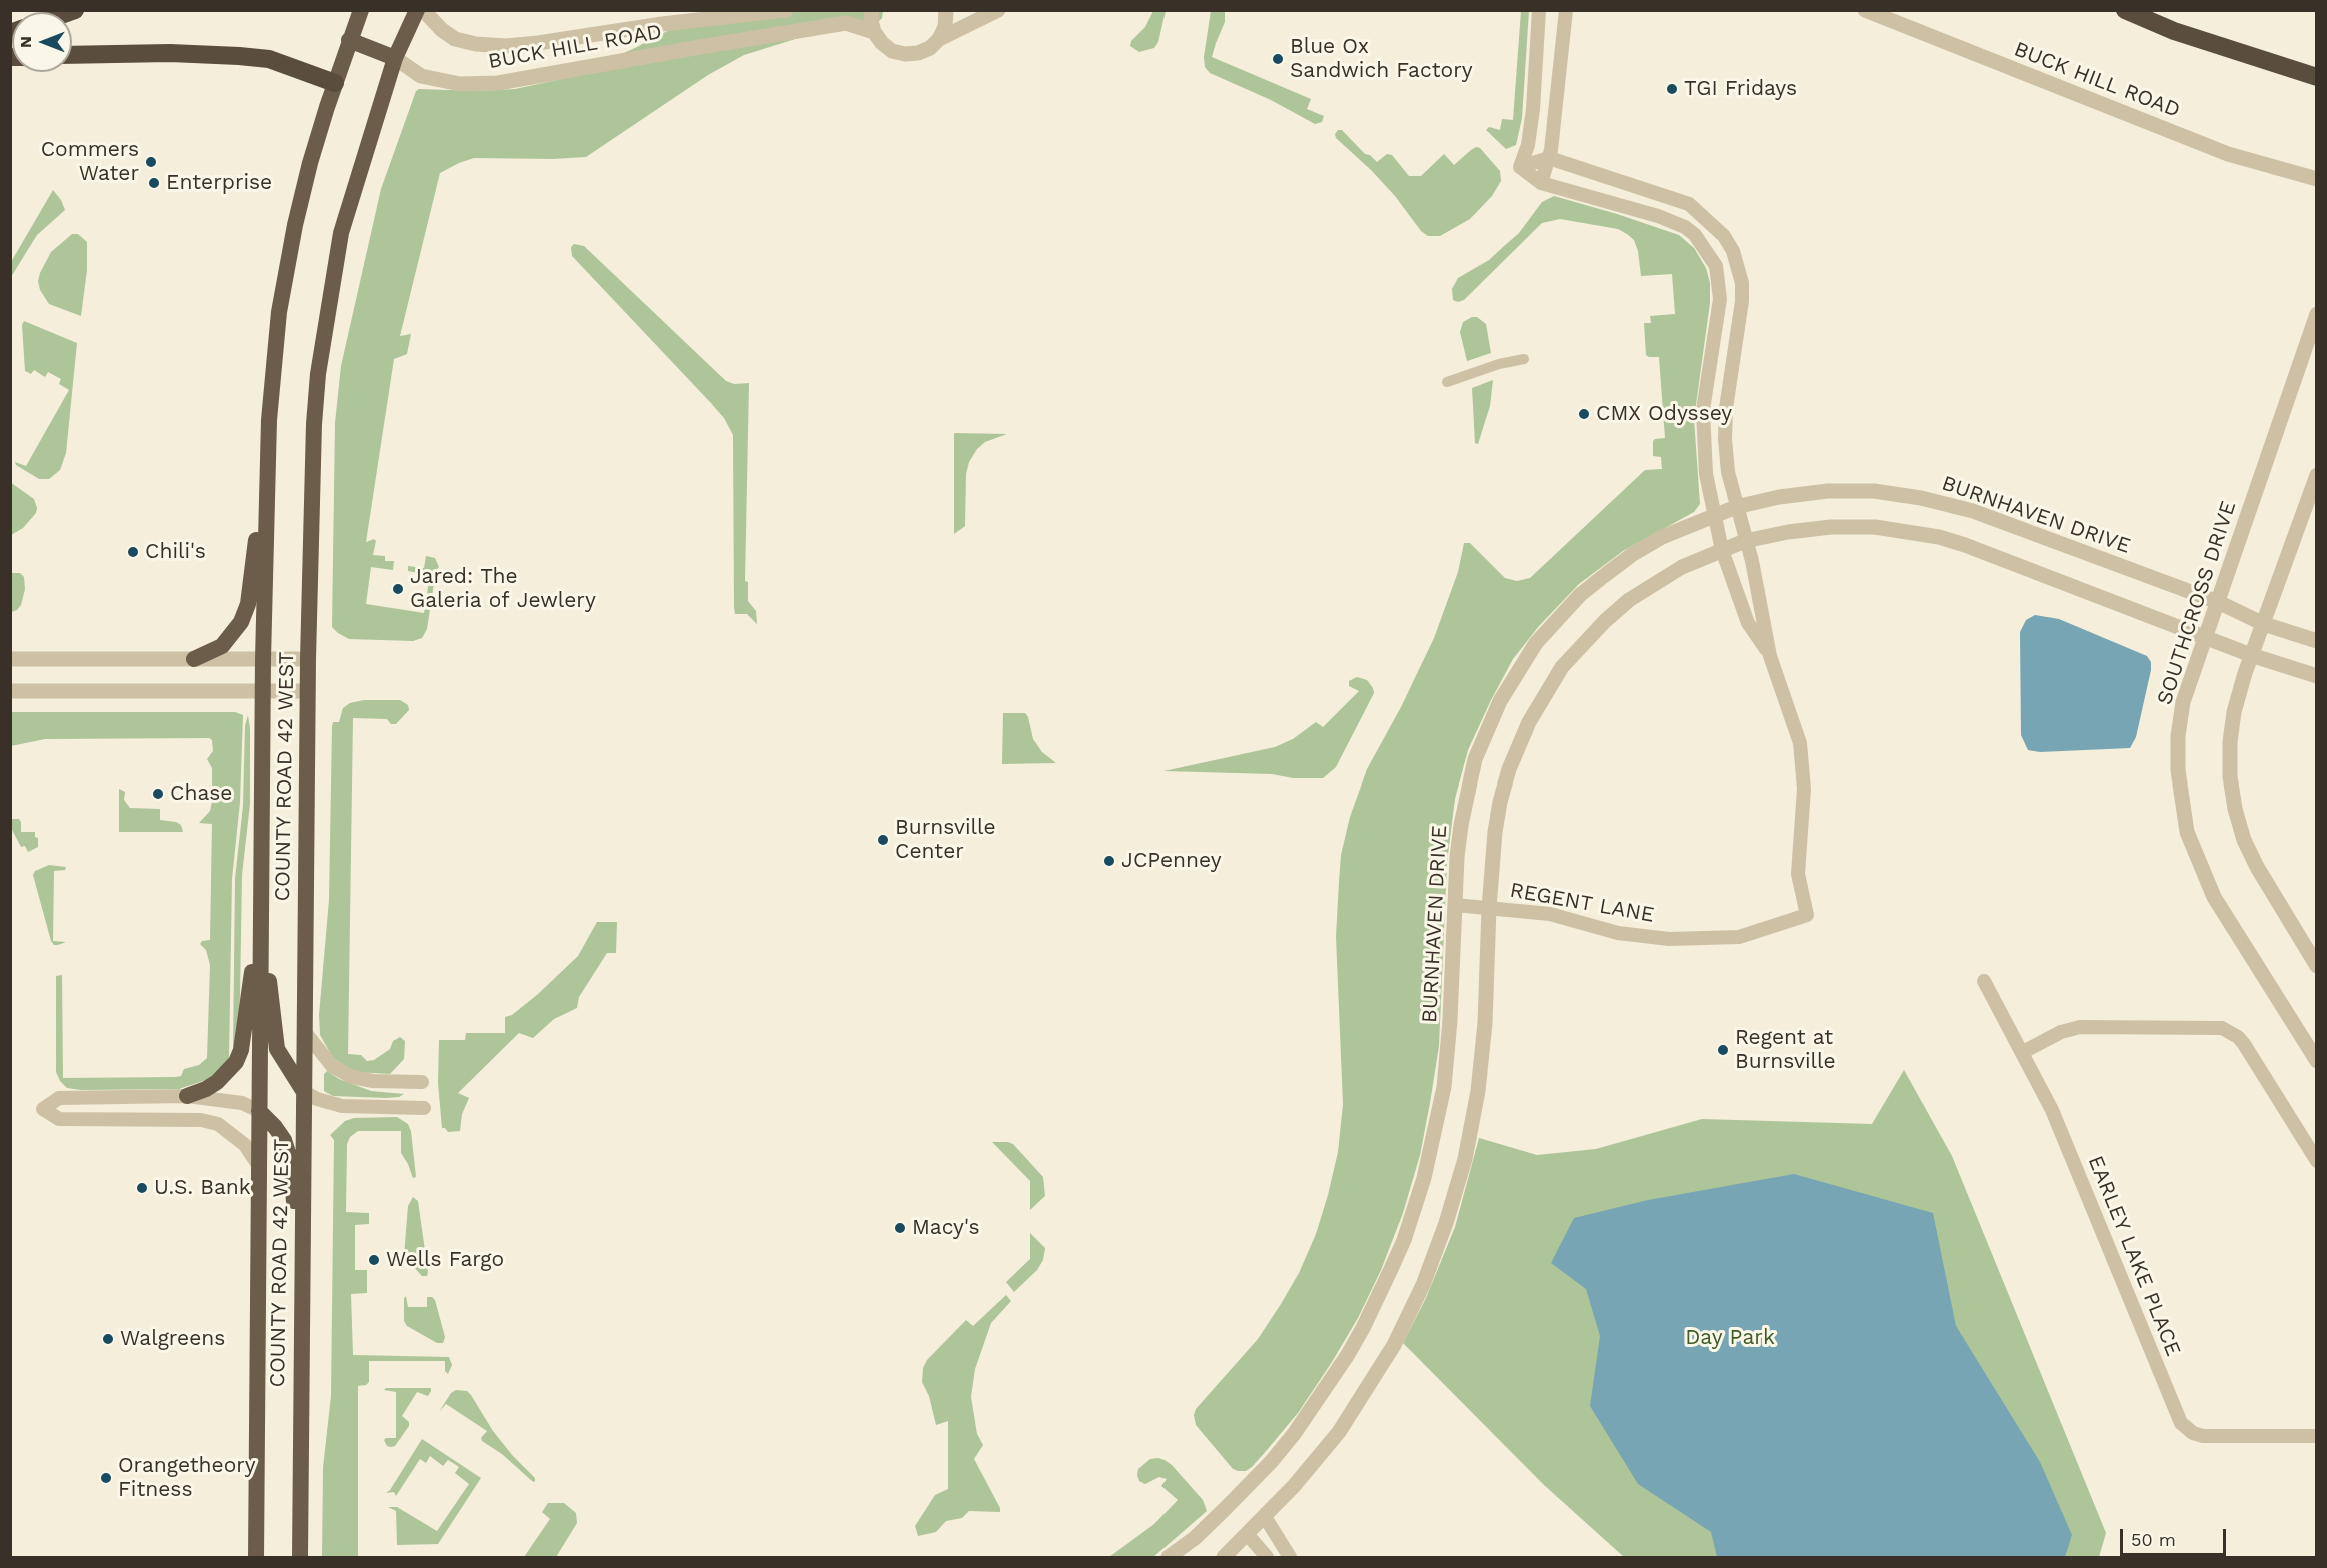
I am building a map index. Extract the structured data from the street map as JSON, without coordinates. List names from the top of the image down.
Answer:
{
  "streets": {
    "highway": ["COUNTY ROAD 42 WEST"],
    "street": [
      "BUCK HILL ROAD",
      "BURNHAVEN DRIVE",
      "SOUTHCROSS DRIVE",
      "REGENT LANE",
      "EARLEY LAKE PLACE"
    ]
  },
  "crossings": [
    ["BUCK HILL ROAD", "COUNTY ROAD 42 WEST"],
    ["BURNHAVEN DRIVE", "SOUTHCROSS DRIVE"],
    ["BURNHAVEN DRIVE", "REGENT LANE"]
  ],
  "parks": ["Day Park"],
  "places": [
    "Blue Ox Sandwich Factory",
    "TGI Fridays",
    "Commers Water",
    "Enterprise",
    "CMX Odyssey",
    "Chili's",
    "Jared: The Galeria of Jewlery",
    "Chase",
    "Burnsville Center",
    "JCPenney",
    "Regent at Burnsville",
    "U.S. Bank",
    "Macy's",
    "Wells Fargo",
    "Walgreens",
    "Orangetheory Fitness"
  ],
  "scale_bar": "50 m",
  "north": "left"
}
